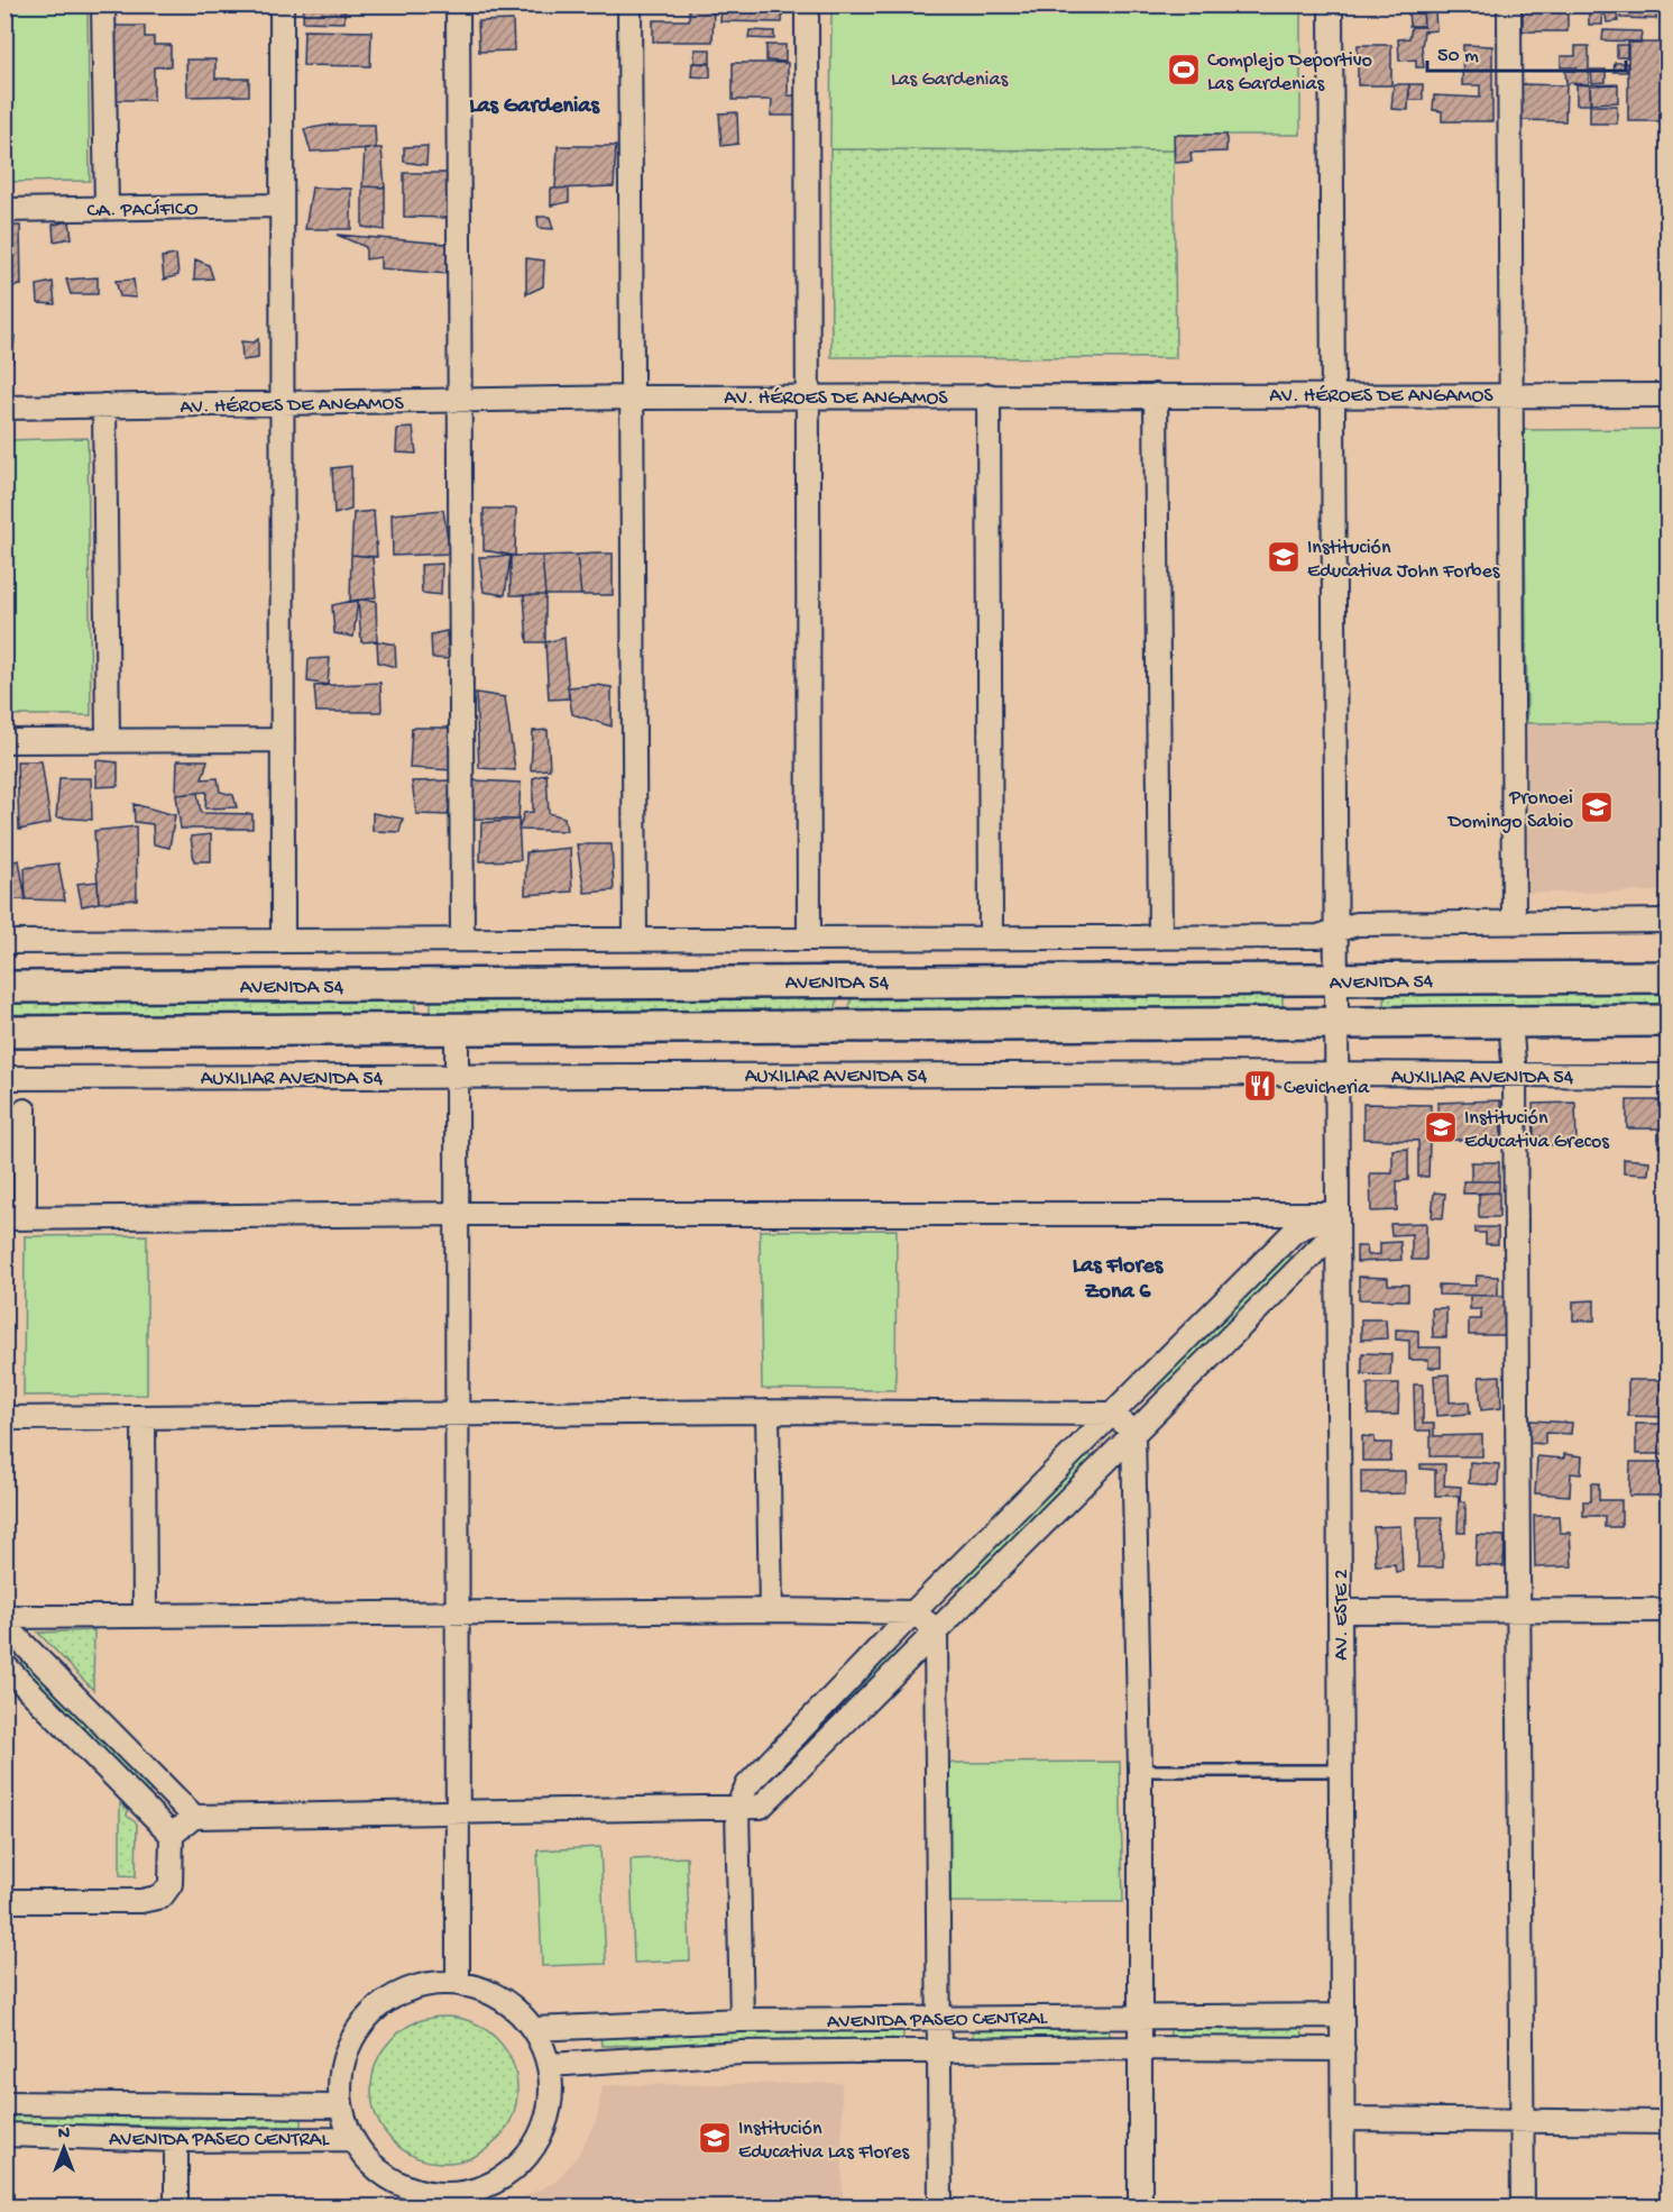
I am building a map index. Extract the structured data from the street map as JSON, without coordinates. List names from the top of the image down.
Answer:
{
  "streets": {
    "main road": ["AVENIDA 54"],
    "street": [
      "CA. PACÍFICO",
      "AV. HÉROES DE ANGAMOS",
      "AUXILIAR AVENIDA 54",
      "AV. ESTE 2",
      "AVENIDA PASEO CENTRAL"
    ]
  },
  "crossings": [
    ["AV. HÉROES DE ANGAMOS", "AV. ESTE 2"],
    ["AVENIDA 54", "AV. ESTE 2"],
    ["AUXILIAR AVENIDA 54", "AV. ESTE 2"],
    ["AV. ESTE 2", "AVENIDA PASEO CENTRAL"]
  ],
  "districts": ["Las Gardenias", "Las Flores Zona 6"],
  "parks": ["Las Gardenias"],
  "places": {
    "sports": ["Complejo Deportivo Las Gardenias"],
    "school or university": [
      "Institución Educativa John Forbes",
      "Pronoei Domingo Sabio",
      "Institución Educativa Grecos",
      "Institución Educativa Las Flores"
    ],
    "restaurant": ["Cevicheria"]
  },
  "scale_bar": "50 m",
  "north": "top"
}
